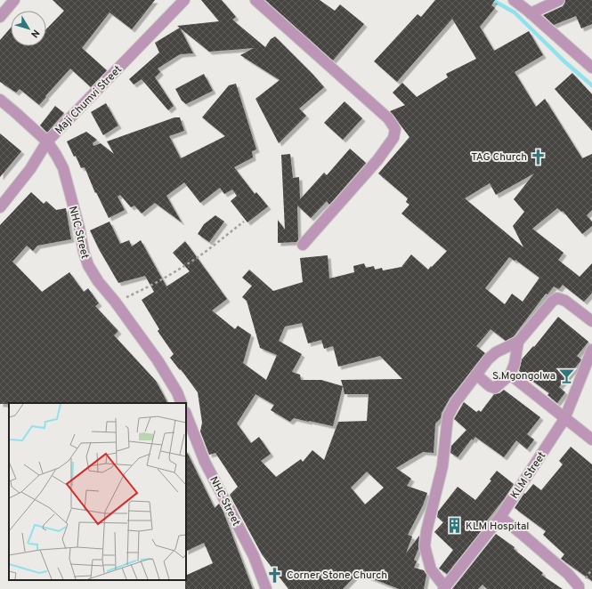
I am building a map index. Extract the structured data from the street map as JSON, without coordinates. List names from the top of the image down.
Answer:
{
  "streets": {
    "street": ["Maji Chumvi Street", "NHC Street", "KLM Street"]
  },
  "crossings": [
    ["Maji Chumvi Street", "NHC Street"]
  ],
  "places": {
    "church": ["TAG Church", "Corner Stone Church"],
    "bar": ["S.Mgongolwa"],
    "building": ["KLM Hospital"]
  },
  "north": "bottom right"
}
